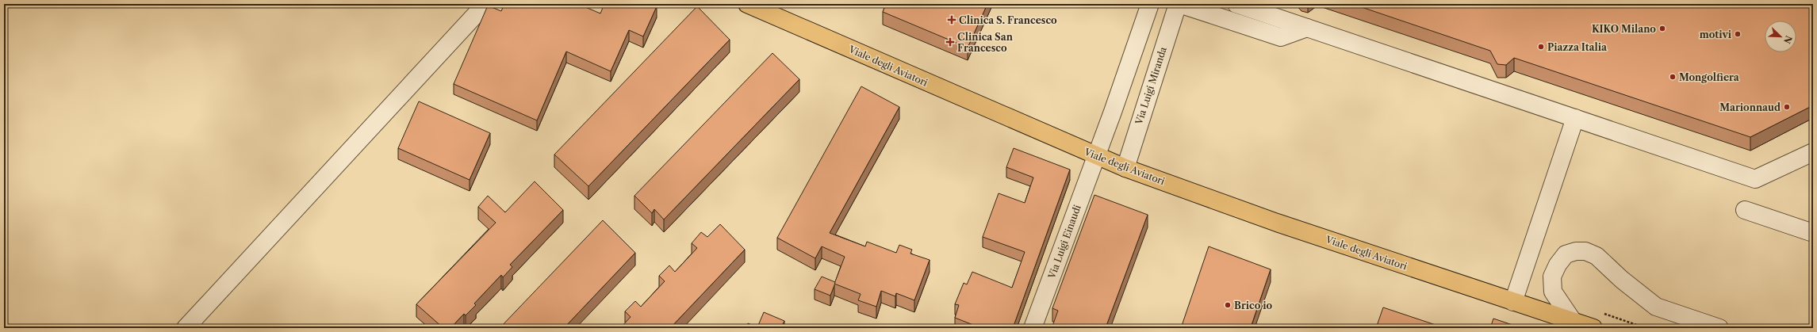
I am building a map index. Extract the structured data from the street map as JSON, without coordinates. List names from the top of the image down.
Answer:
{
  "streets": {
    "main road": ["Viale degli Aviatori"],
    "street": ["Via Luigi Miranda", "Via Luigi Einaudi"]
  },
  "crossings": [
    ["Viale degli Aviatori", "Via Luigi Miranda"],
    ["Viale degli Aviatori", "Via Luigi Einaudi"]
  ],
  "places": {
    "health": ["Clinica S. Francesco", "Clinica San Francesco"],
    "other": [
      "KIKO Milano",
      "motivi",
      "Piazza Italia",
      "Mongolfiera",
      "Marionnaud",
      "Brico io"
    ]
  },
  "north": "bottom right"
}
